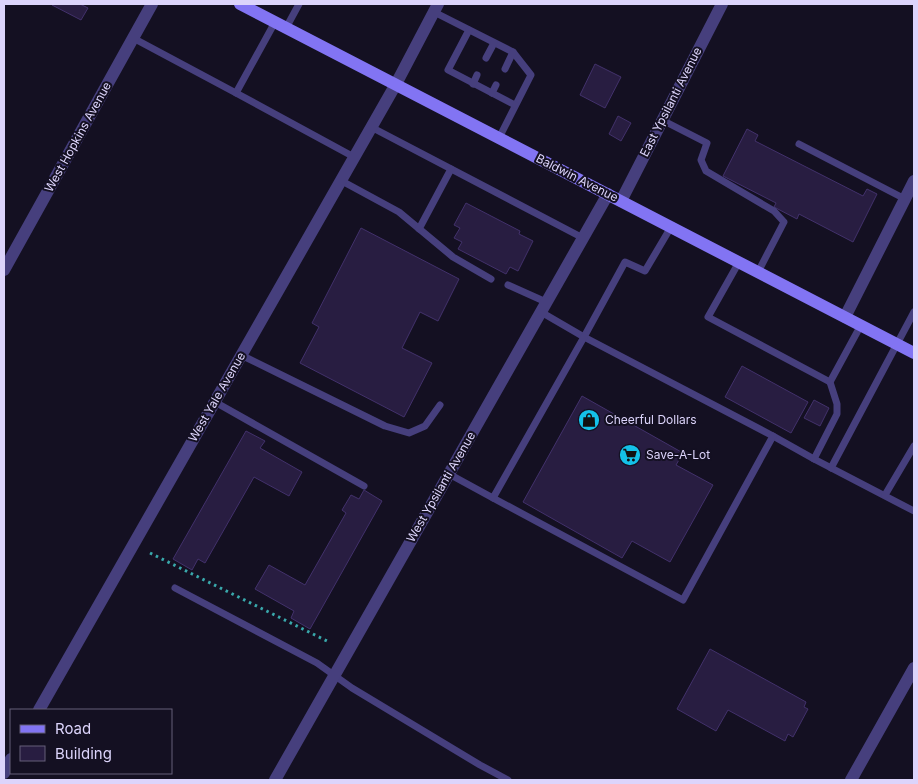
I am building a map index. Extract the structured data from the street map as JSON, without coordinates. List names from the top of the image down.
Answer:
{
  "streets": {
    "main road": ["Baldwin Avenue"],
    "street": [
      "East Ypsilanti Avenue",
      "West Hopkins Avenue",
      "West Yale Avenue",
      "West Ypsilanti Avenue"
    ]
  },
  "crossings": [
    ["East Ypsilanti Avenue", "Baldwin Avenue"],
    ["Baldwin Avenue", "West Yale Avenue"],
    ["Baldwin Avenue", "West Ypsilanti Avenue"]
  ],
  "places": {
    "shop": ["Cheerful Dollars"],
    "supermarket": ["Save-A-Lot"]
  },
  "legend": ["Road", "Building"]
}
